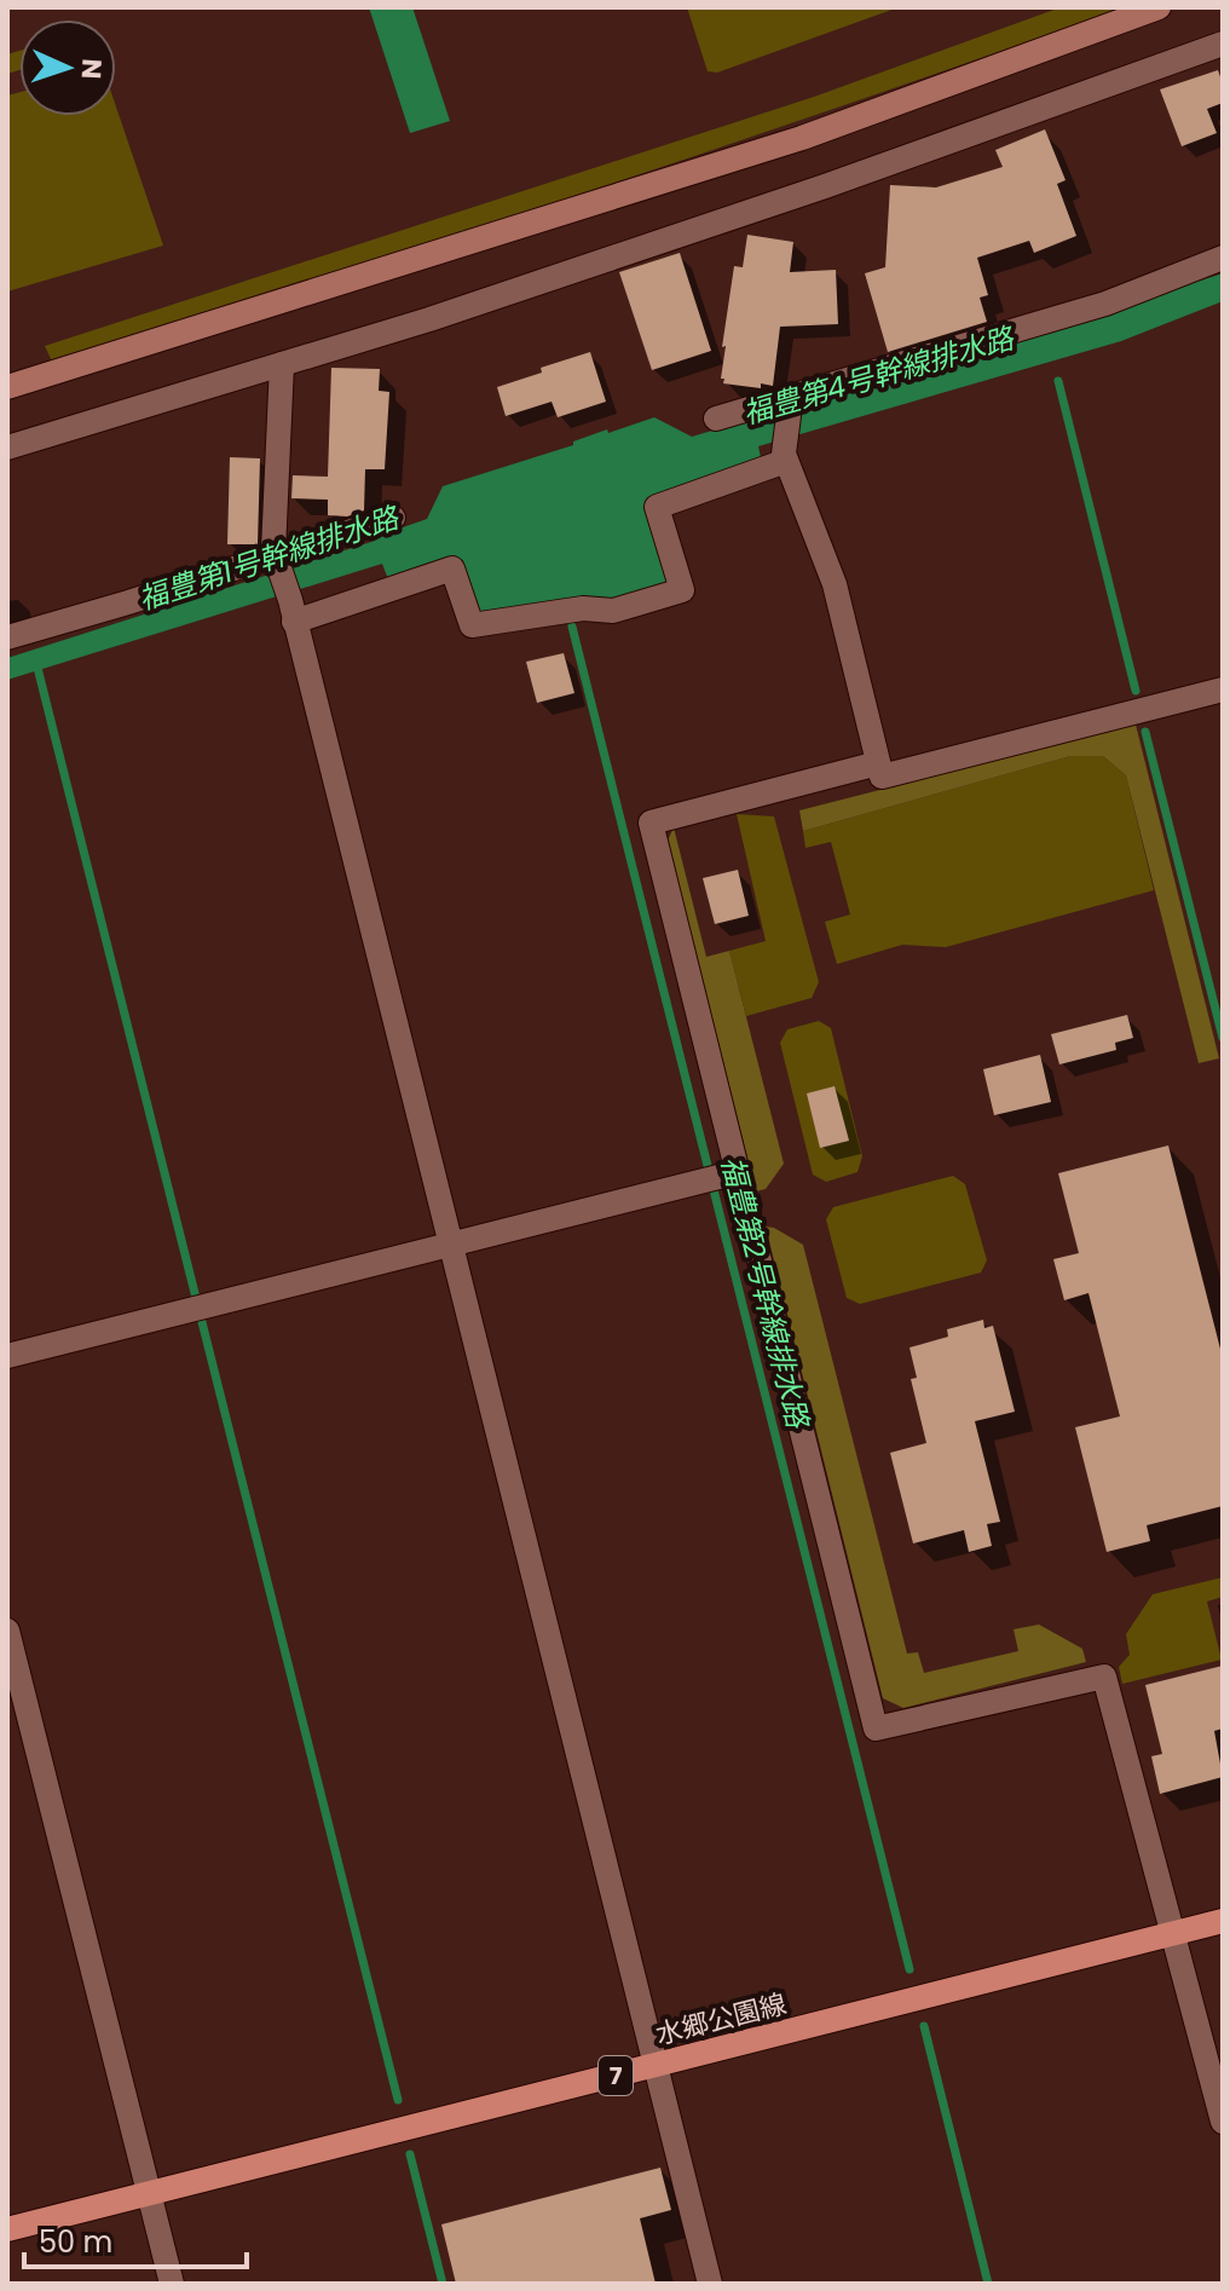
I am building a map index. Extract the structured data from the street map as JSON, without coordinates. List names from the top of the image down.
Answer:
{
  "streets": {
    "main road": ["水郷公園線", "7"]
  },
  "water": ["福豊第4号幹線排水路", "福豊第1号幹線排水路", "福豊第2号幹線排水路"],
  "scale_bar": "50 m",
  "north": "right"
}
